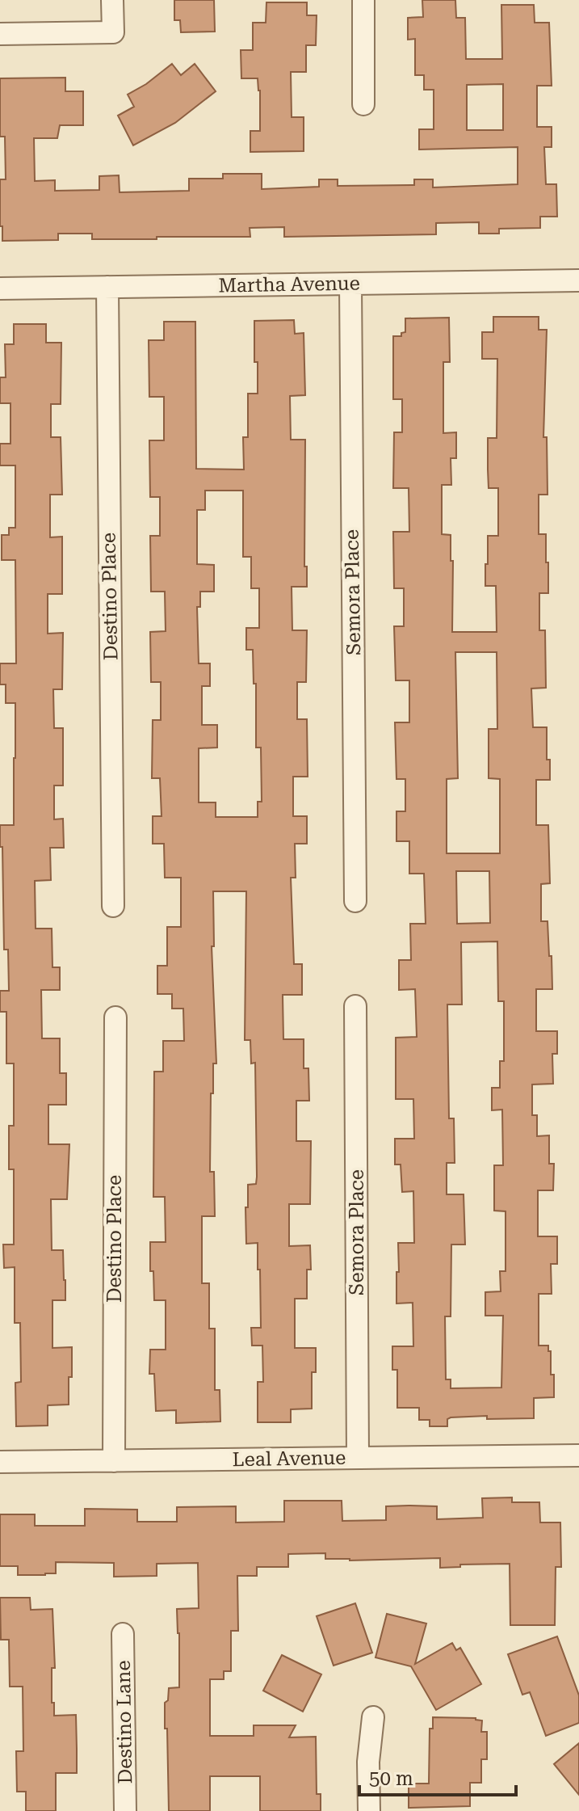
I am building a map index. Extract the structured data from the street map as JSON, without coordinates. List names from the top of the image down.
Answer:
{
  "streets": {
    "street": [
      "Martha Avenue",
      "Semora Place",
      "Destino Place",
      "Leal Avenue",
      "Destino Lane"
    ]
  },
  "crossings": [
    ["Martha Avenue", "Semora Place"],
    ["Martha Avenue", "Destino Place"],
    ["Semora Place", "Leal Avenue"],
    ["Destino Place", "Leal Avenue"]
  ],
  "scale_bar": "50 m"
}
